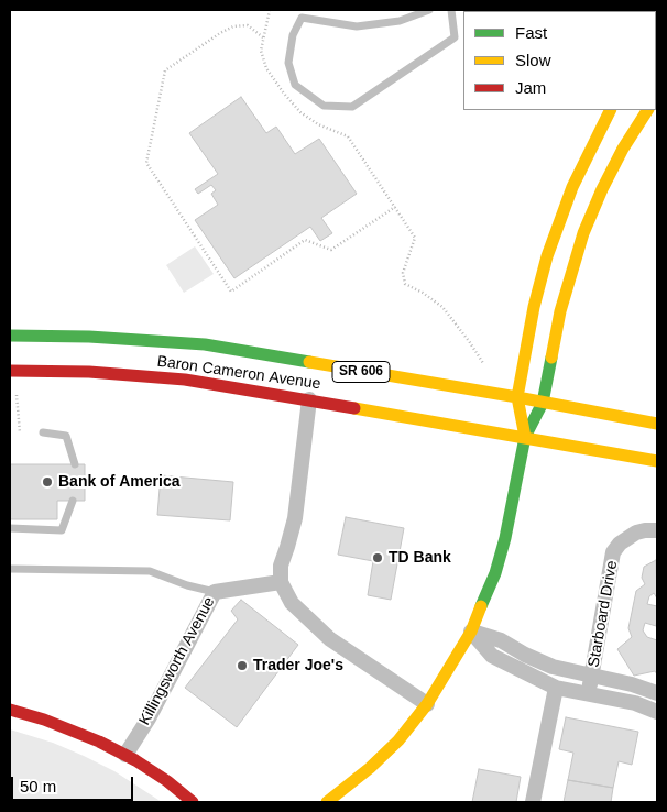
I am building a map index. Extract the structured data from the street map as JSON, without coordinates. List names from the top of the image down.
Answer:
{
  "streets": {
    "main road": ["SR 606", "Baron Cameron Avenue"],
    "street": ["Starboard Drive", "Killingsworth Avenue"]
  },
  "places": ["Bank of America", "TD Bank", "Trader Joe's"],
  "legend": ["Fast", "Slow", "Jam"],
  "scale_bar": "50 m"
}
